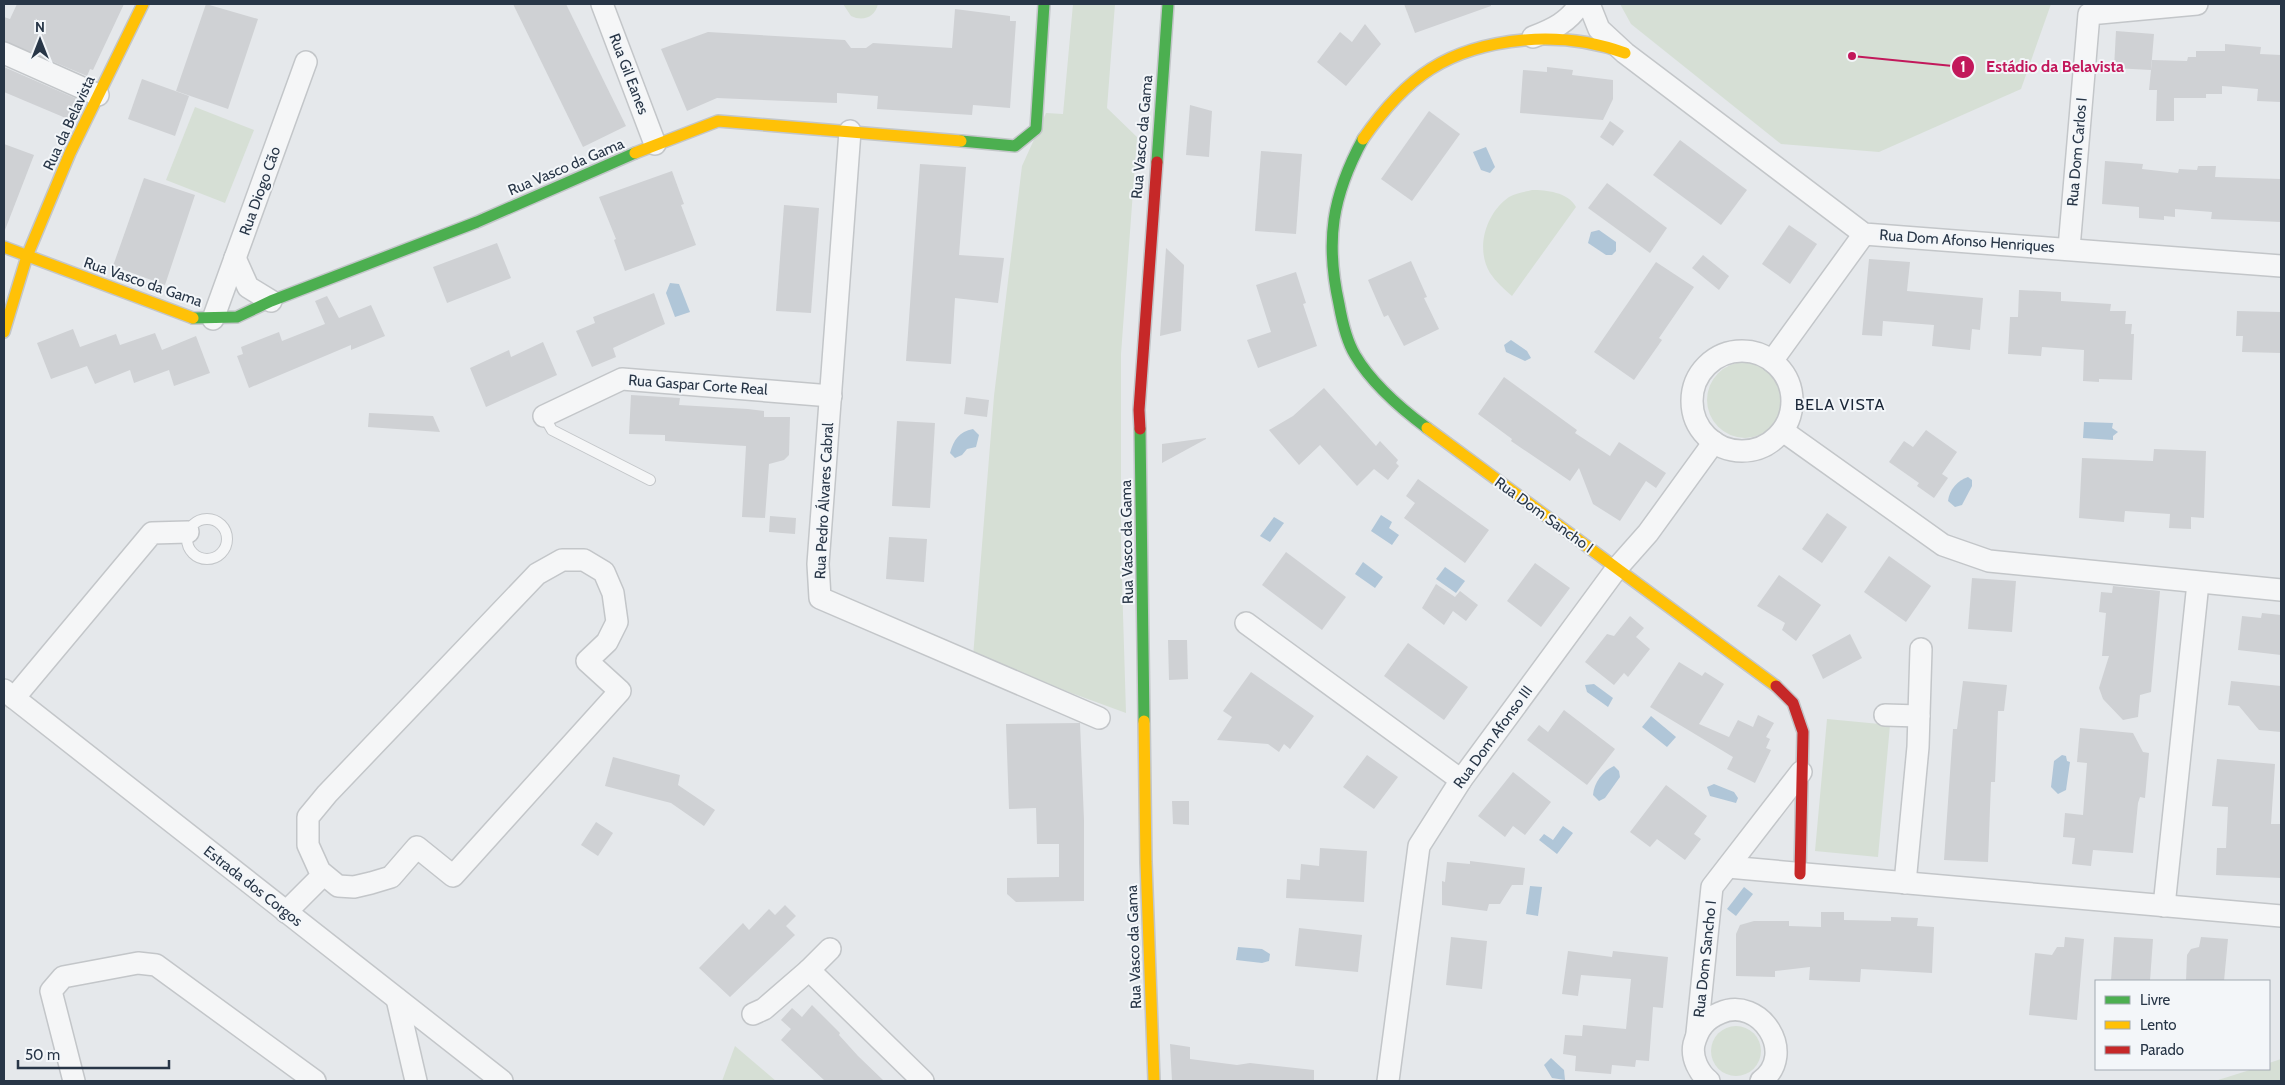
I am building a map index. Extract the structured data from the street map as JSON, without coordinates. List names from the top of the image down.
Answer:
{
  "streets": {
    "street": [
      "Rua Gil Eanes",
      "Rua da Belavista",
      "Rua Vasco da Gama",
      "Rua Dom Carlos I",
      "Rua Diogo Cão",
      "Rua Dom Afonso Henriques",
      "Rua Gaspar Corte Real",
      "Rua Pedro Álvares Cabral",
      "Rua Dom Sancho I",
      "Rua Dom Afonso III",
      "Estrada dos Corgos"
    ]
  },
  "crossings": [
    ["Rua Gil Eanes", "Rua Vasco da Gama"],
    ["Rua da Belavista", "Rua Vasco da Gama"],
    ["Rua Vasco da Gama", "Rua Diogo Cão"],
    ["Rua Vasco da Gama", "Rua Pedro Álvares Cabral"],
    ["Rua Dom Carlos I", "Rua Dom Afonso Henriques"],
    ["Rua Dom Afonso Henriques", "Rua Dom Sancho I"],
    ["Rua Gaspar Corte Real", "Rua Pedro Álvares Cabral"],
    ["Rua Dom Sancho I", "Rua Dom Afonso III"]
  ],
  "districts": ["BELA VISTA"],
  "places": ["Estádio da Belavista"],
  "legend": ["Livre", "Lento", "Parado"],
  "scale_bar": "50 m",
  "north": "top"
}
